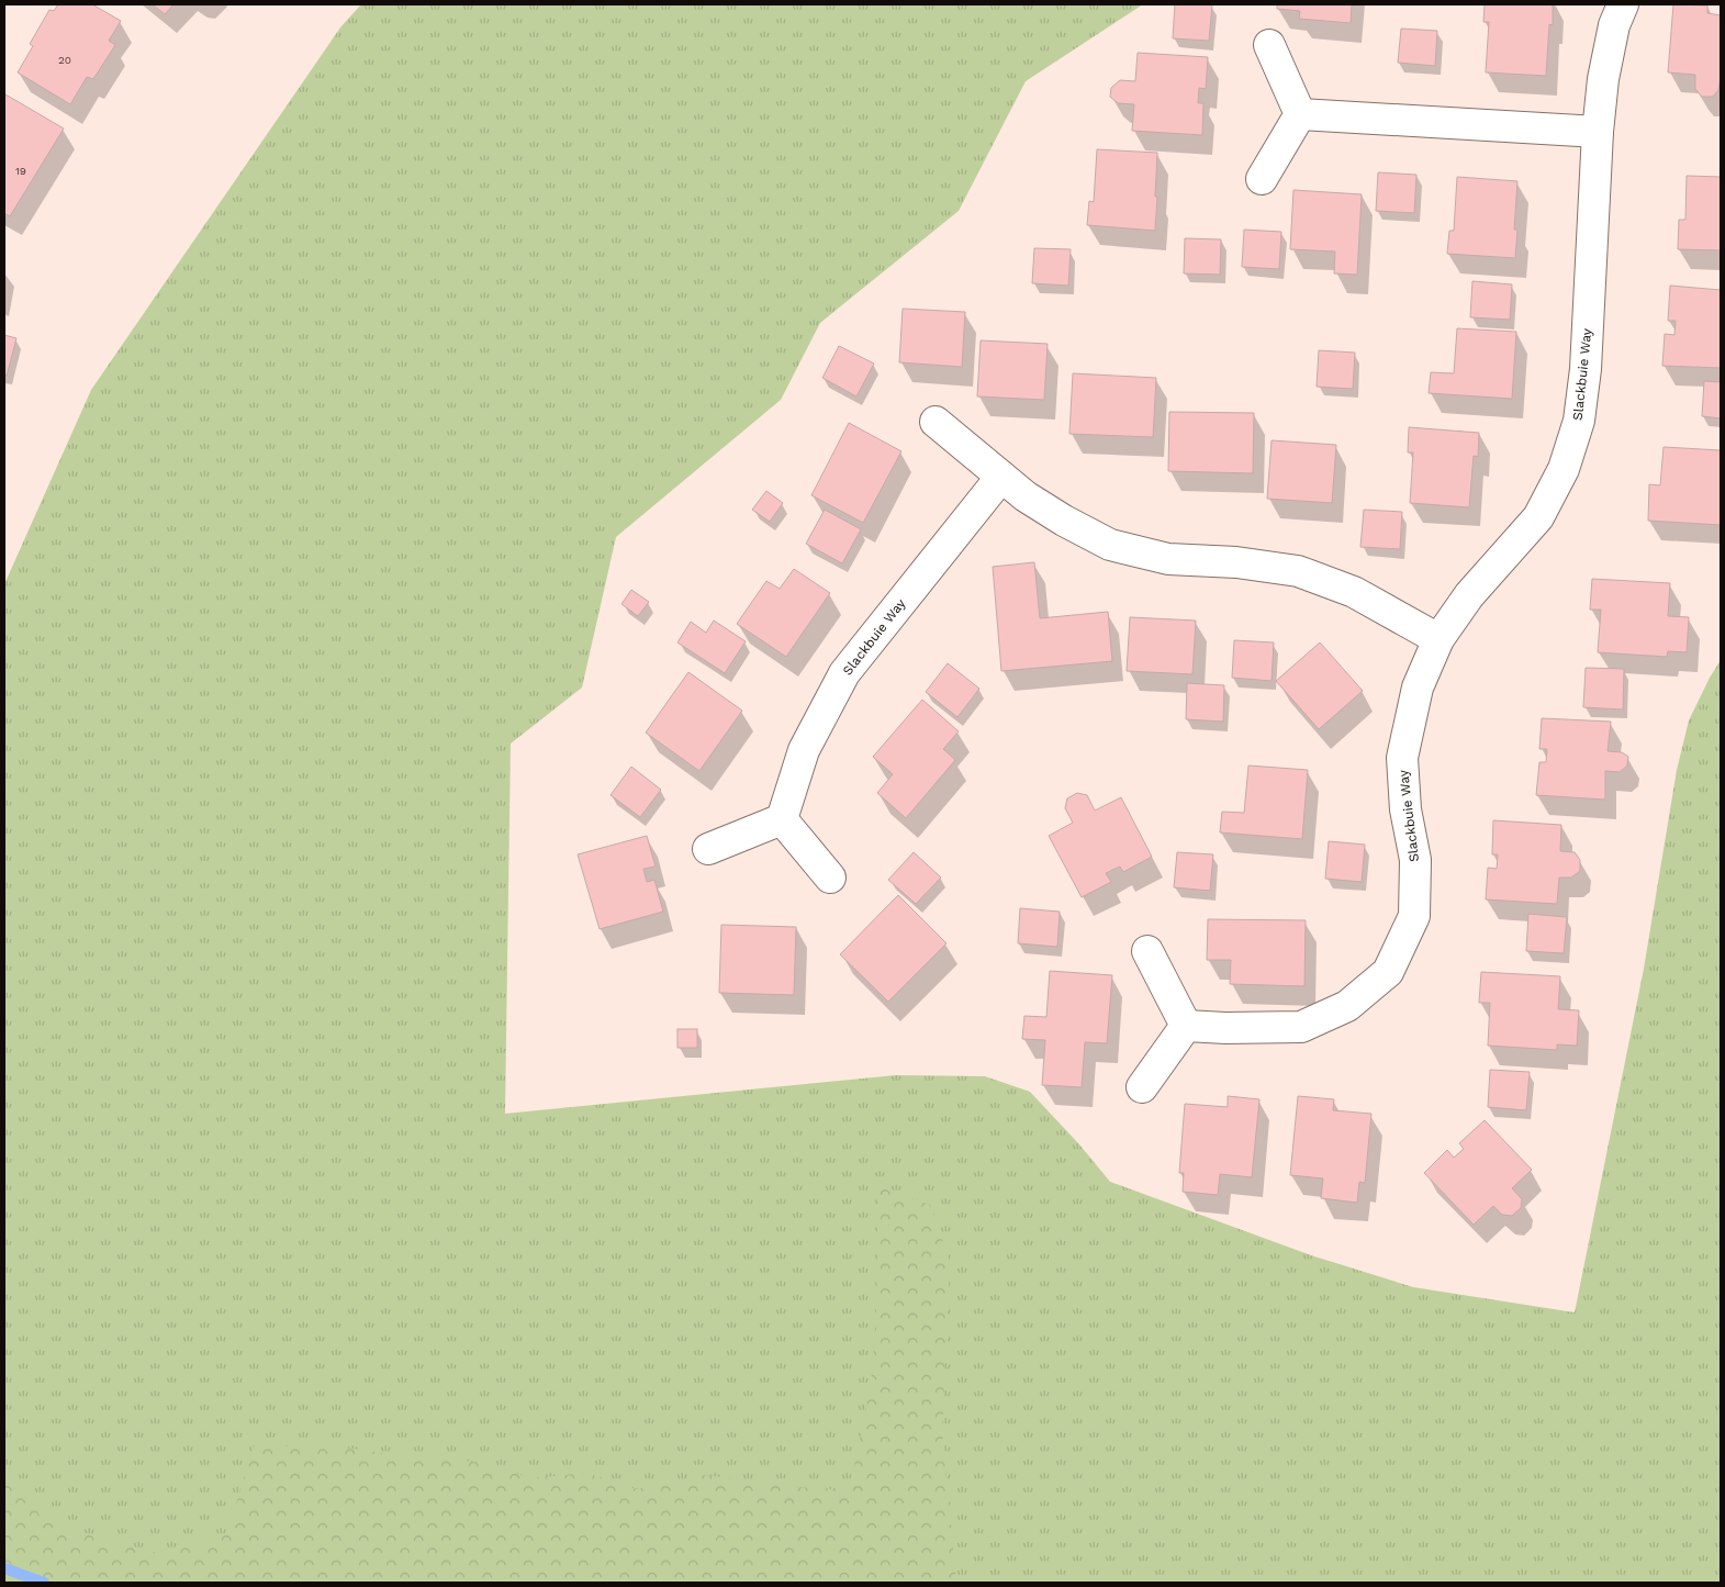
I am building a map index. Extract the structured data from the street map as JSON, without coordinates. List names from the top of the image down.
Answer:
{
  "streets": {
    "street": ["Slackbuie Way"]
  },
  "house_numbers": ["20", "19"]
}
